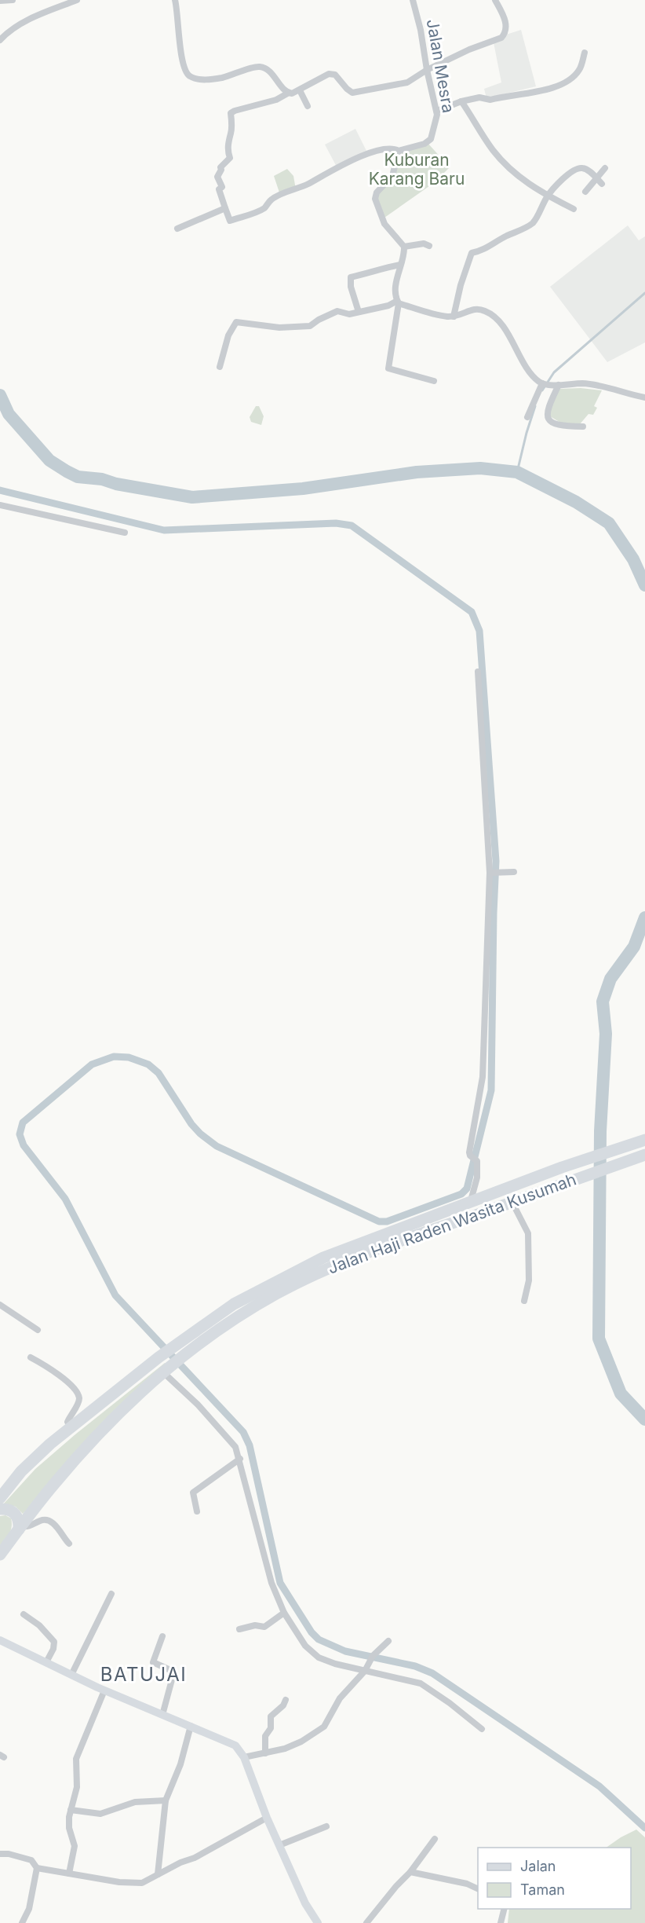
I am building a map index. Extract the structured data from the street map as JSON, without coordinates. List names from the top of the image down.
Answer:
{
  "streets": {
    "highway": ["Jalan Haji Raden Wasita Kusumah"],
    "street": ["Jalan Mesra"]
  },
  "districts": ["BATUJAI"],
  "parks": ["Kuburan Karang Baru"],
  "legend": ["Jalan", "Taman"]
}
